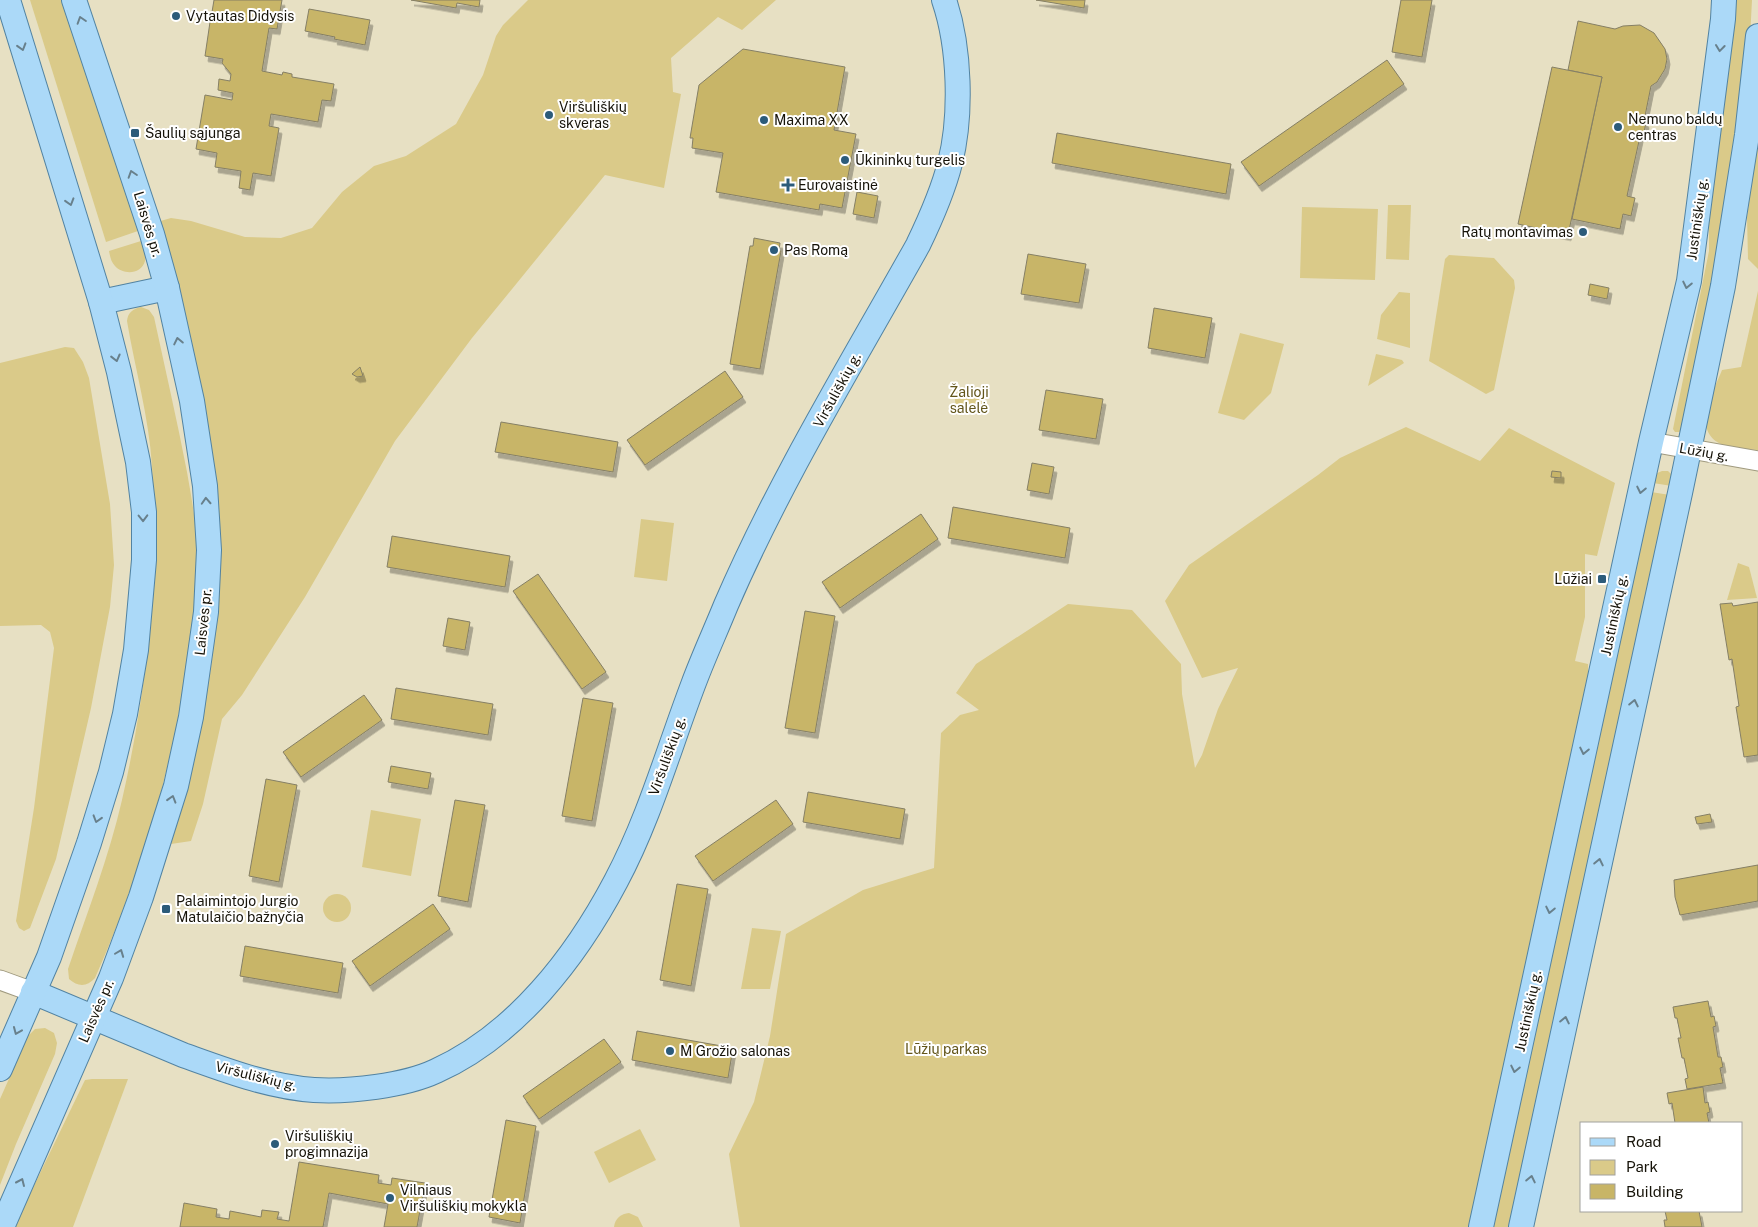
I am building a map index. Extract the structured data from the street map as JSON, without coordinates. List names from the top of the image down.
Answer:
{
  "streets": {
    "main road": ["Justiniškių g.", "Laisvės pr.", "Viršuliškių g."],
    "street": ["Lūžių g."]
  },
  "crossings": [
    ["Justiniškių g.", "Lūžių g."],
    ["Laisvės pr.", "Viršuliškių g."]
  ],
  "parks": ["Žalioji salelė", "Lūžių parkas"],
  "places": {
    "other": [
      "Vytautas Didysis",
      "Viršuliškių skveras",
      "Maxima XX",
      "Nemuno baldų centras",
      "Ūkininkų turgelis",
      "Ratų montavimas",
      "Pas Romą",
      "M Grožio salonas",
      "Viršuliškių progimnazija",
      "Vilniaus Viršuliškių mokykla"
    ],
    "transit": ["Šaulių sąjunga", "Lūžiai", "Palaimintojo Jurgio Matulaičio bažnyčia"],
    "health": ["Eurovaistinė"]
  },
  "legend": ["Road", "Park", "Building"]
}
